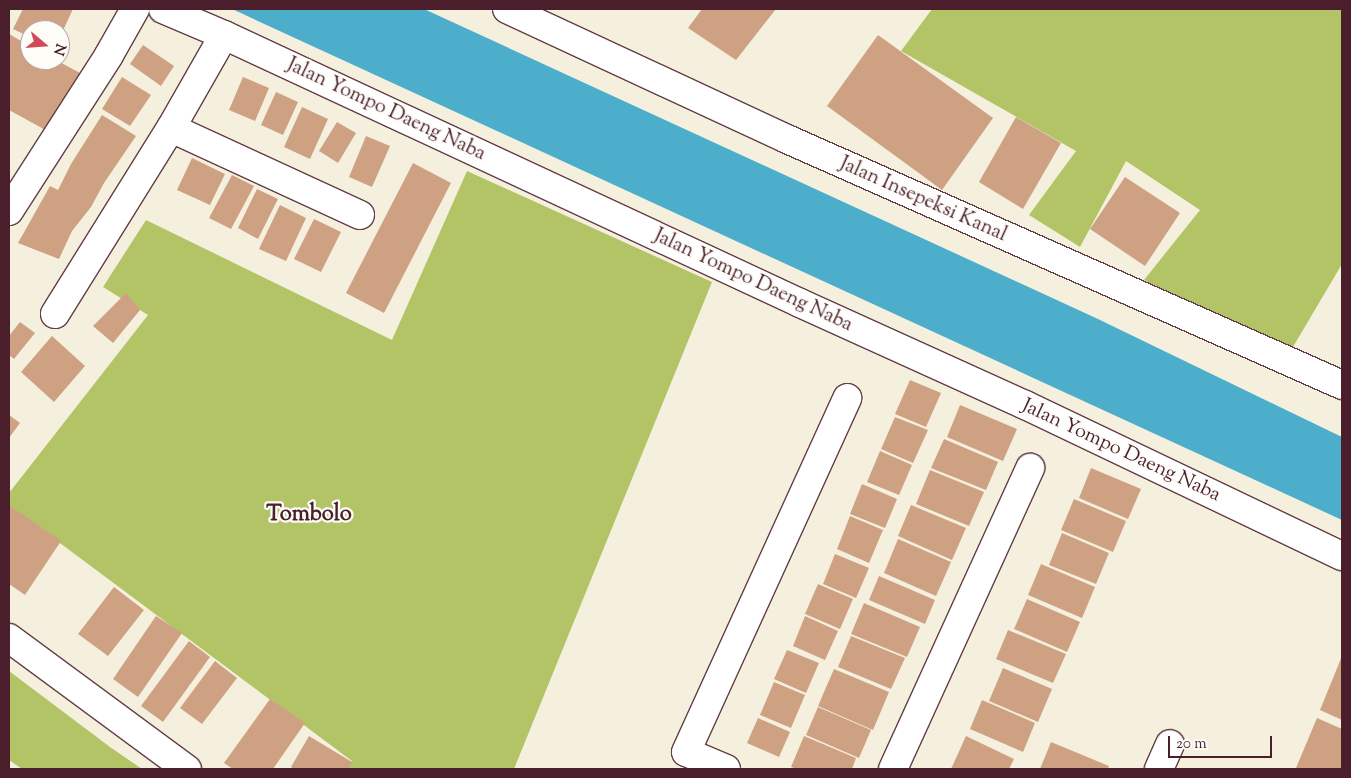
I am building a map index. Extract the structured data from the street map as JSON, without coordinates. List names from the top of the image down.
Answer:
{
  "streets": {
    "street": ["Jalan Yompo Daeng Naba", "Jalan Insepeksi Kanal"]
  },
  "districts": ["Tombolo"],
  "scale_bar": "20 m",
  "north": "right"
}
